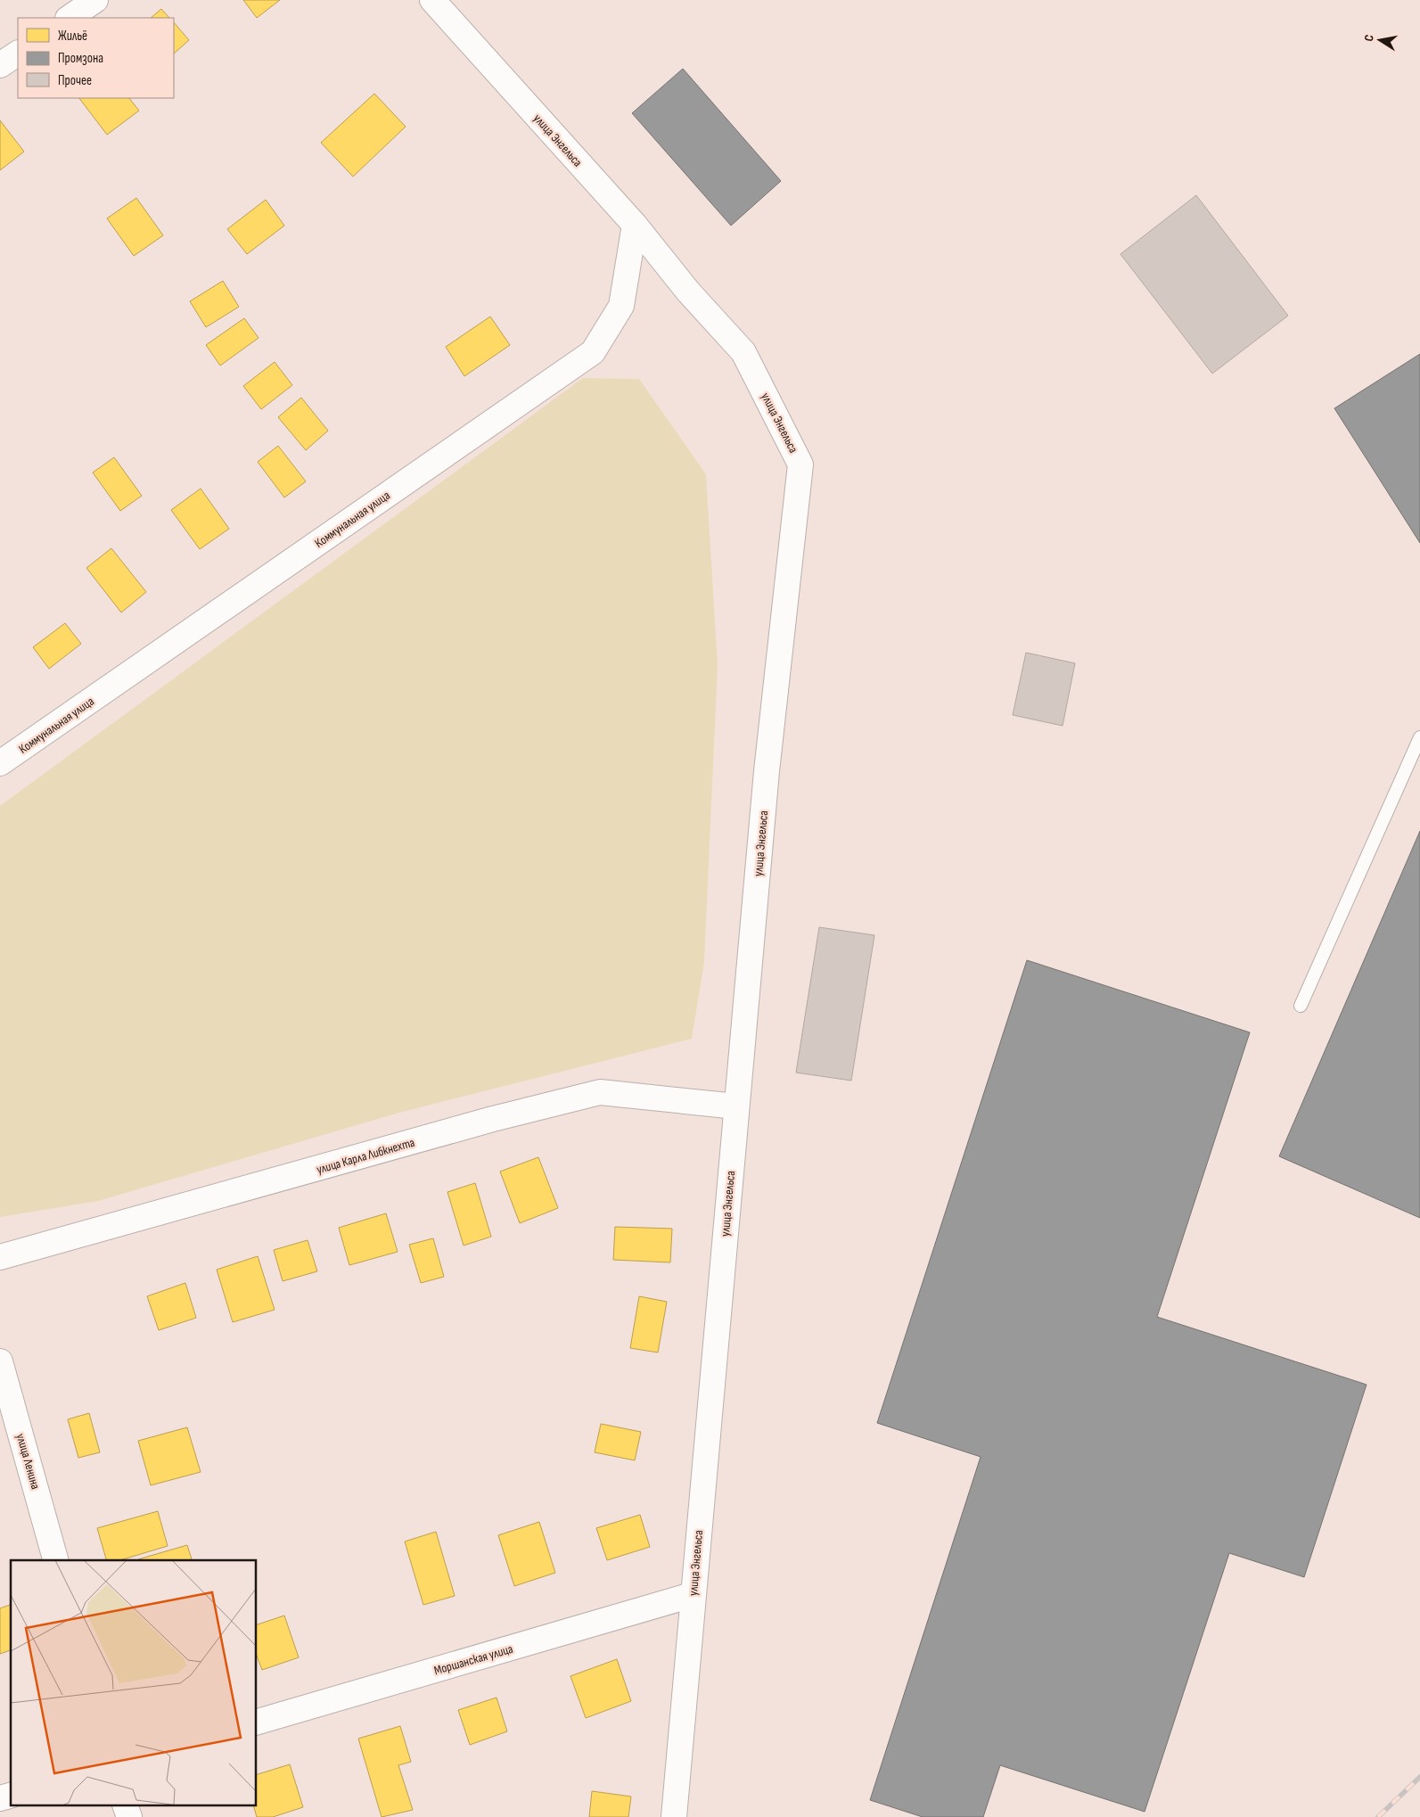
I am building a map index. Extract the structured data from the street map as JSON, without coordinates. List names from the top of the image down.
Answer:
{
  "streets": {
    "street": [
      "улица Энгельса",
      "Коммунальная улица",
      "улица Карла Либкнехта",
      "улица Ленина",
      "Моршанская улица"
    ]
  },
  "crossings": [
    ["улица Энгельса", "Коммунальная улица"],
    ["улица Энгельса", "улица Карла Либкнехта"],
    ["улица Энгельса", "Моршанская улица"]
  ],
  "legend": ["Жильё", "Промзона", "Прочее"],
  "north": "left"
}
